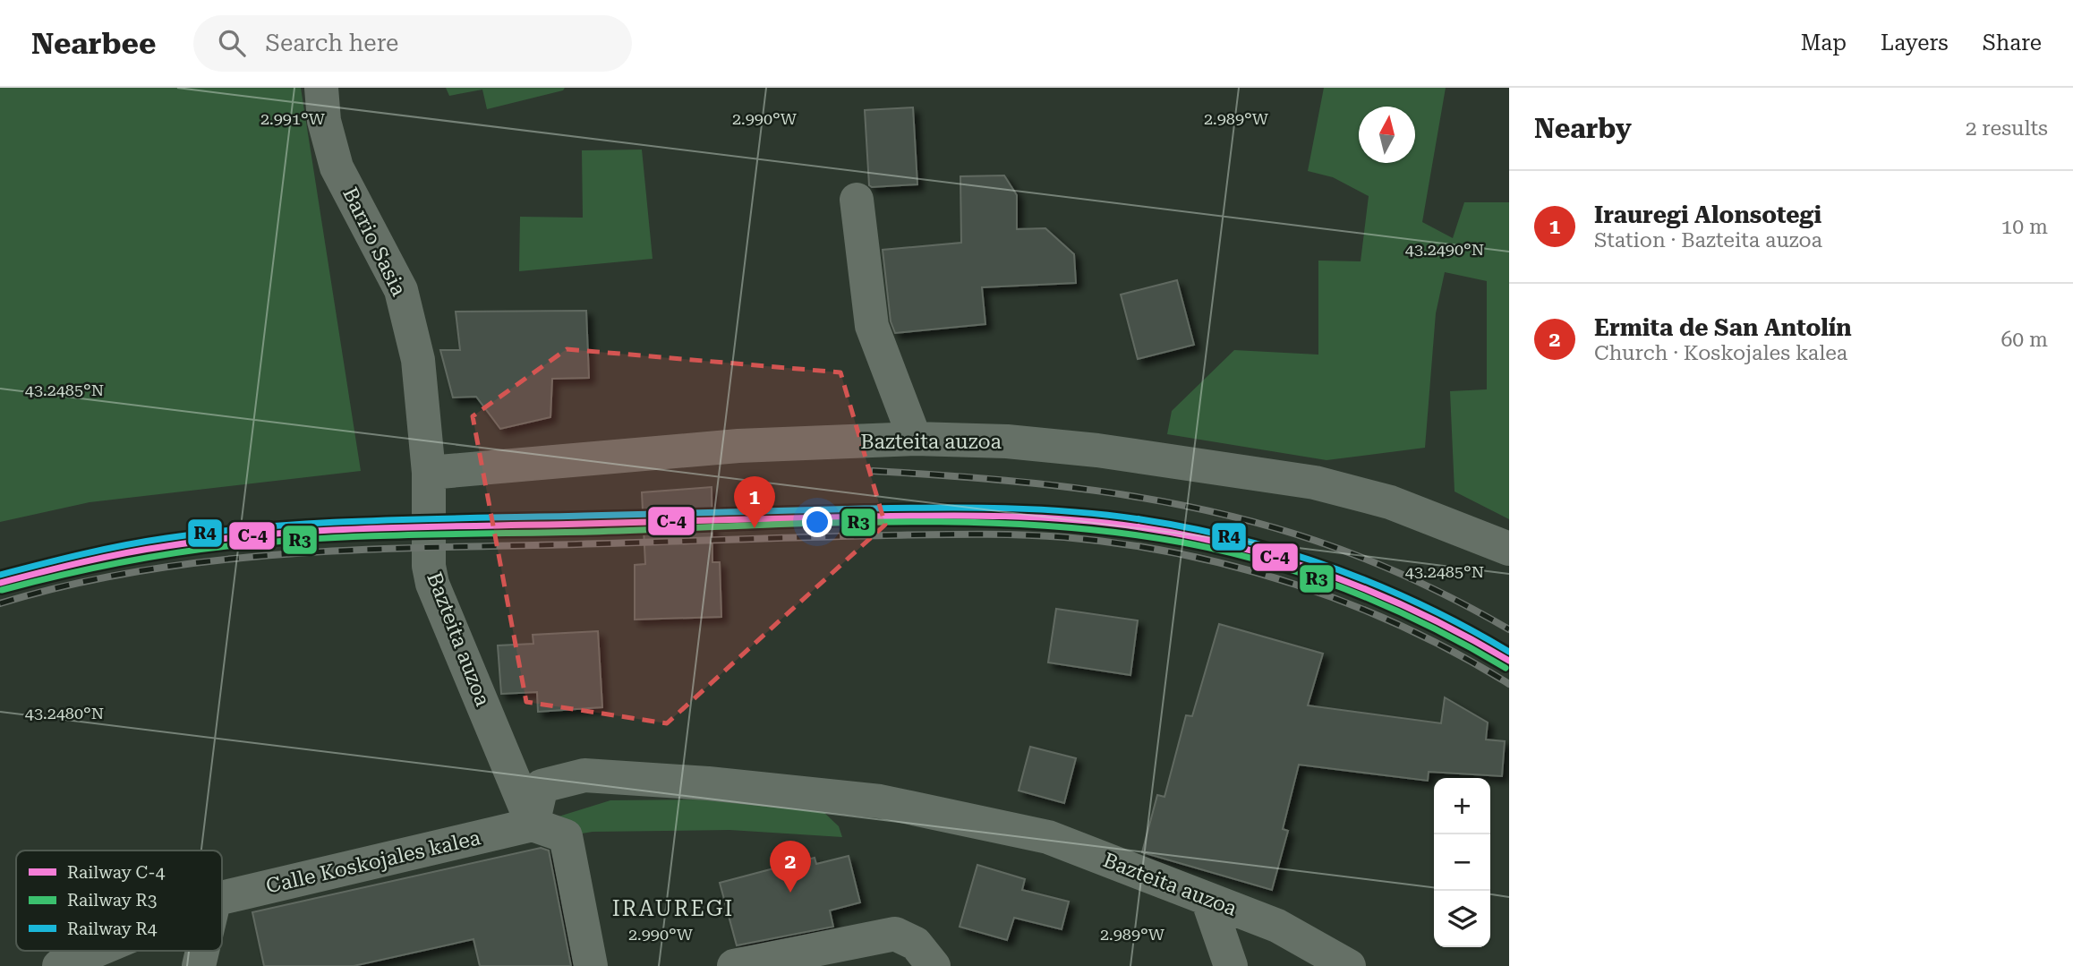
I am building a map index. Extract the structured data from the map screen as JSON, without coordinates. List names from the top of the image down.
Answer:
{
  "streets": {
    "street": ["Barrio Sasia", "Bazteita auzoa", "Calle Koskojales kalea"]
  },
  "crossings": [
    ["Barrio Sasia", "Bazteita auzoa"],
    ["Bazteita auzoa", "Calle Koskojales kalea"]
  ],
  "districts": ["IRAUREGI"],
  "lines": ["rail line R4", "rail line C-4", "rail line R3"],
  "legend": ["Railway C-4", "Railway R3", "Railway R4"],
  "north": "top",
  "page": {
    "header": "Nearbee",
    "search": "Search here",
    "nav": ["Map", "Layers", "Share"],
    "heading": ["Nearby", "2 results"],
    "list": [
      {
        "mark": "1",
        "name": "Irauregi Alonsotegi",
        "note": "Station · Bazteita auzoa",
        "value": "10 m"
      },
      {
        "mark": "2",
        "name": "Ermita de San Antolín",
        "note": "Church · Koskojales kalea",
        "value": "60 m"
      }
    ],
    "pins": ["1", "2"],
    "map_buttons": ["+", "−"]
  },
  "coordinates": [
    "2.991°W",
    "2.990°W",
    "2.989°W",
    "43.2490°N",
    "43.2485°N",
    "43.2480°N"
  ]
}
